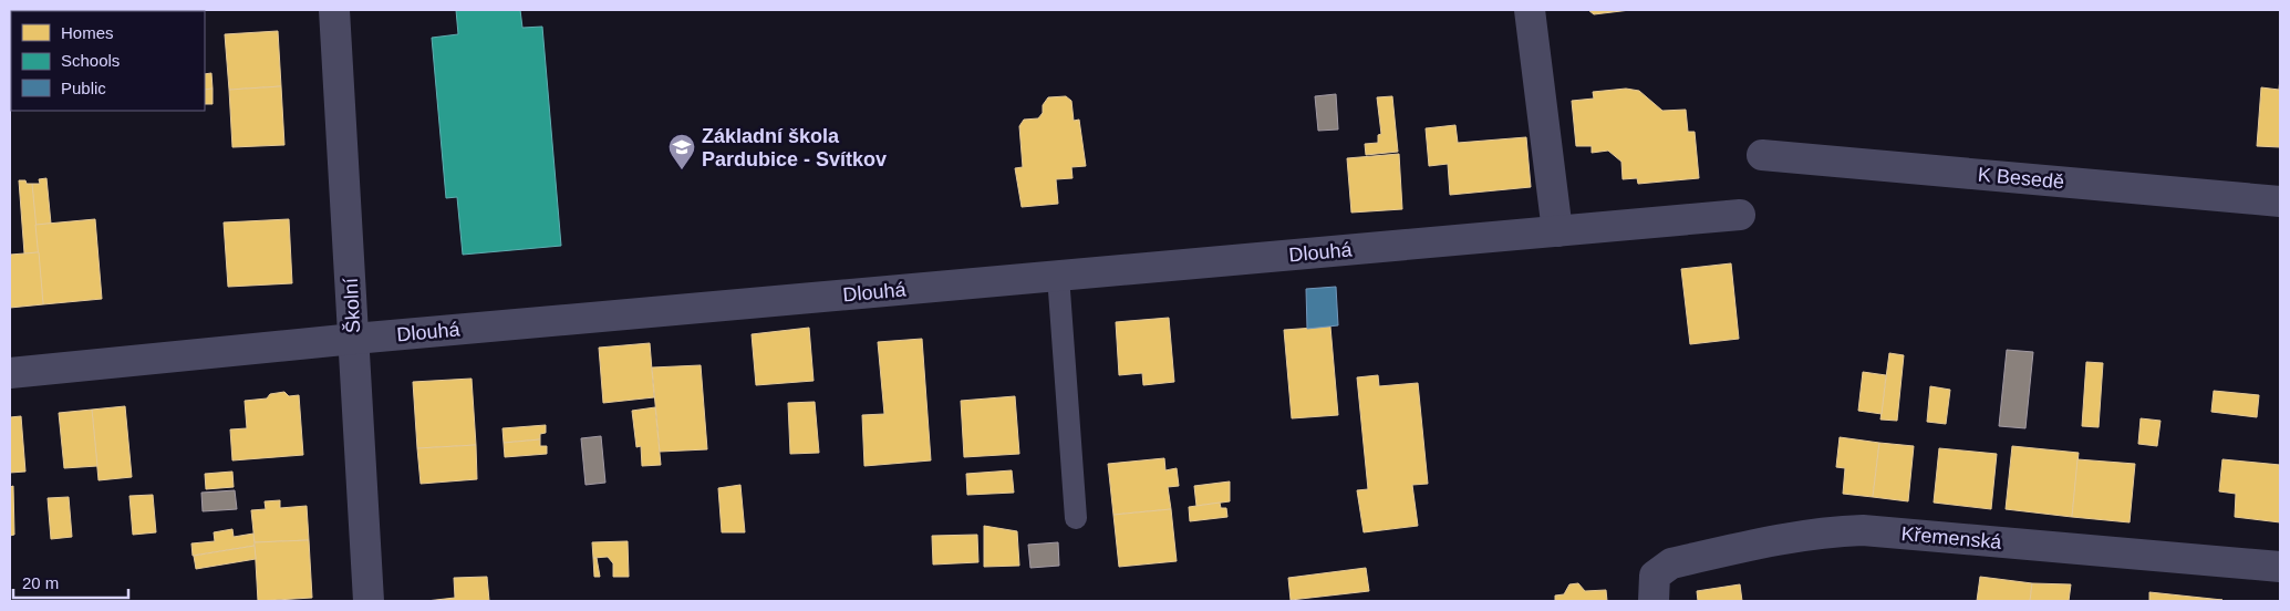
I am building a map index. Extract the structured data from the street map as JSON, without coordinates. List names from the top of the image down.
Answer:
{
  "streets": {
    "street": [
      "K Besedě",
      "Dlouhá",
      "Školní",
      "Křemenská"
    ]
  },
  "crossings": [
    ["Dlouhá", "Školní"]
  ],
  "places": {
    "school or university": ["Základní škola Pardubice - Svítkov"]
  },
  "legend": ["Homes", "Schools", "Public"],
  "scale_bar": "20 m"
}
